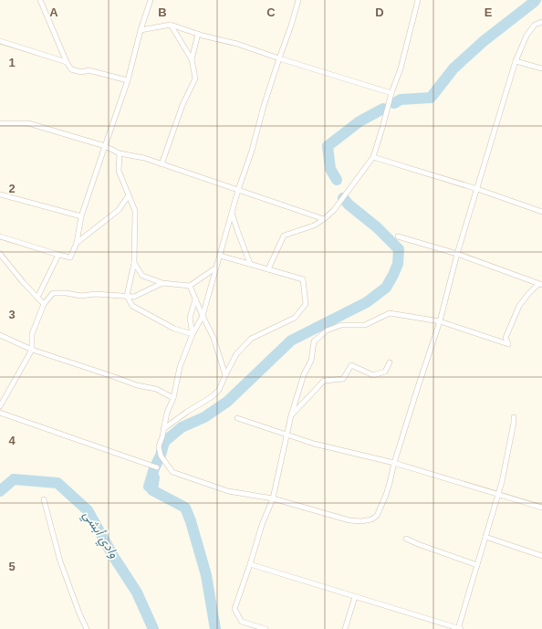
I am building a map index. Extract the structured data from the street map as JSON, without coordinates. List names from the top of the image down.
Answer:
{
  "water": ["وادي أبشي"],
  "grid": {
    "columns": [
      "A",
      "B",
      "C",
      "D",
      "E"
    ],
    "rows": [
      "1",
      "2",
      "3",
      "4",
      "5"
    ]
  }
}
